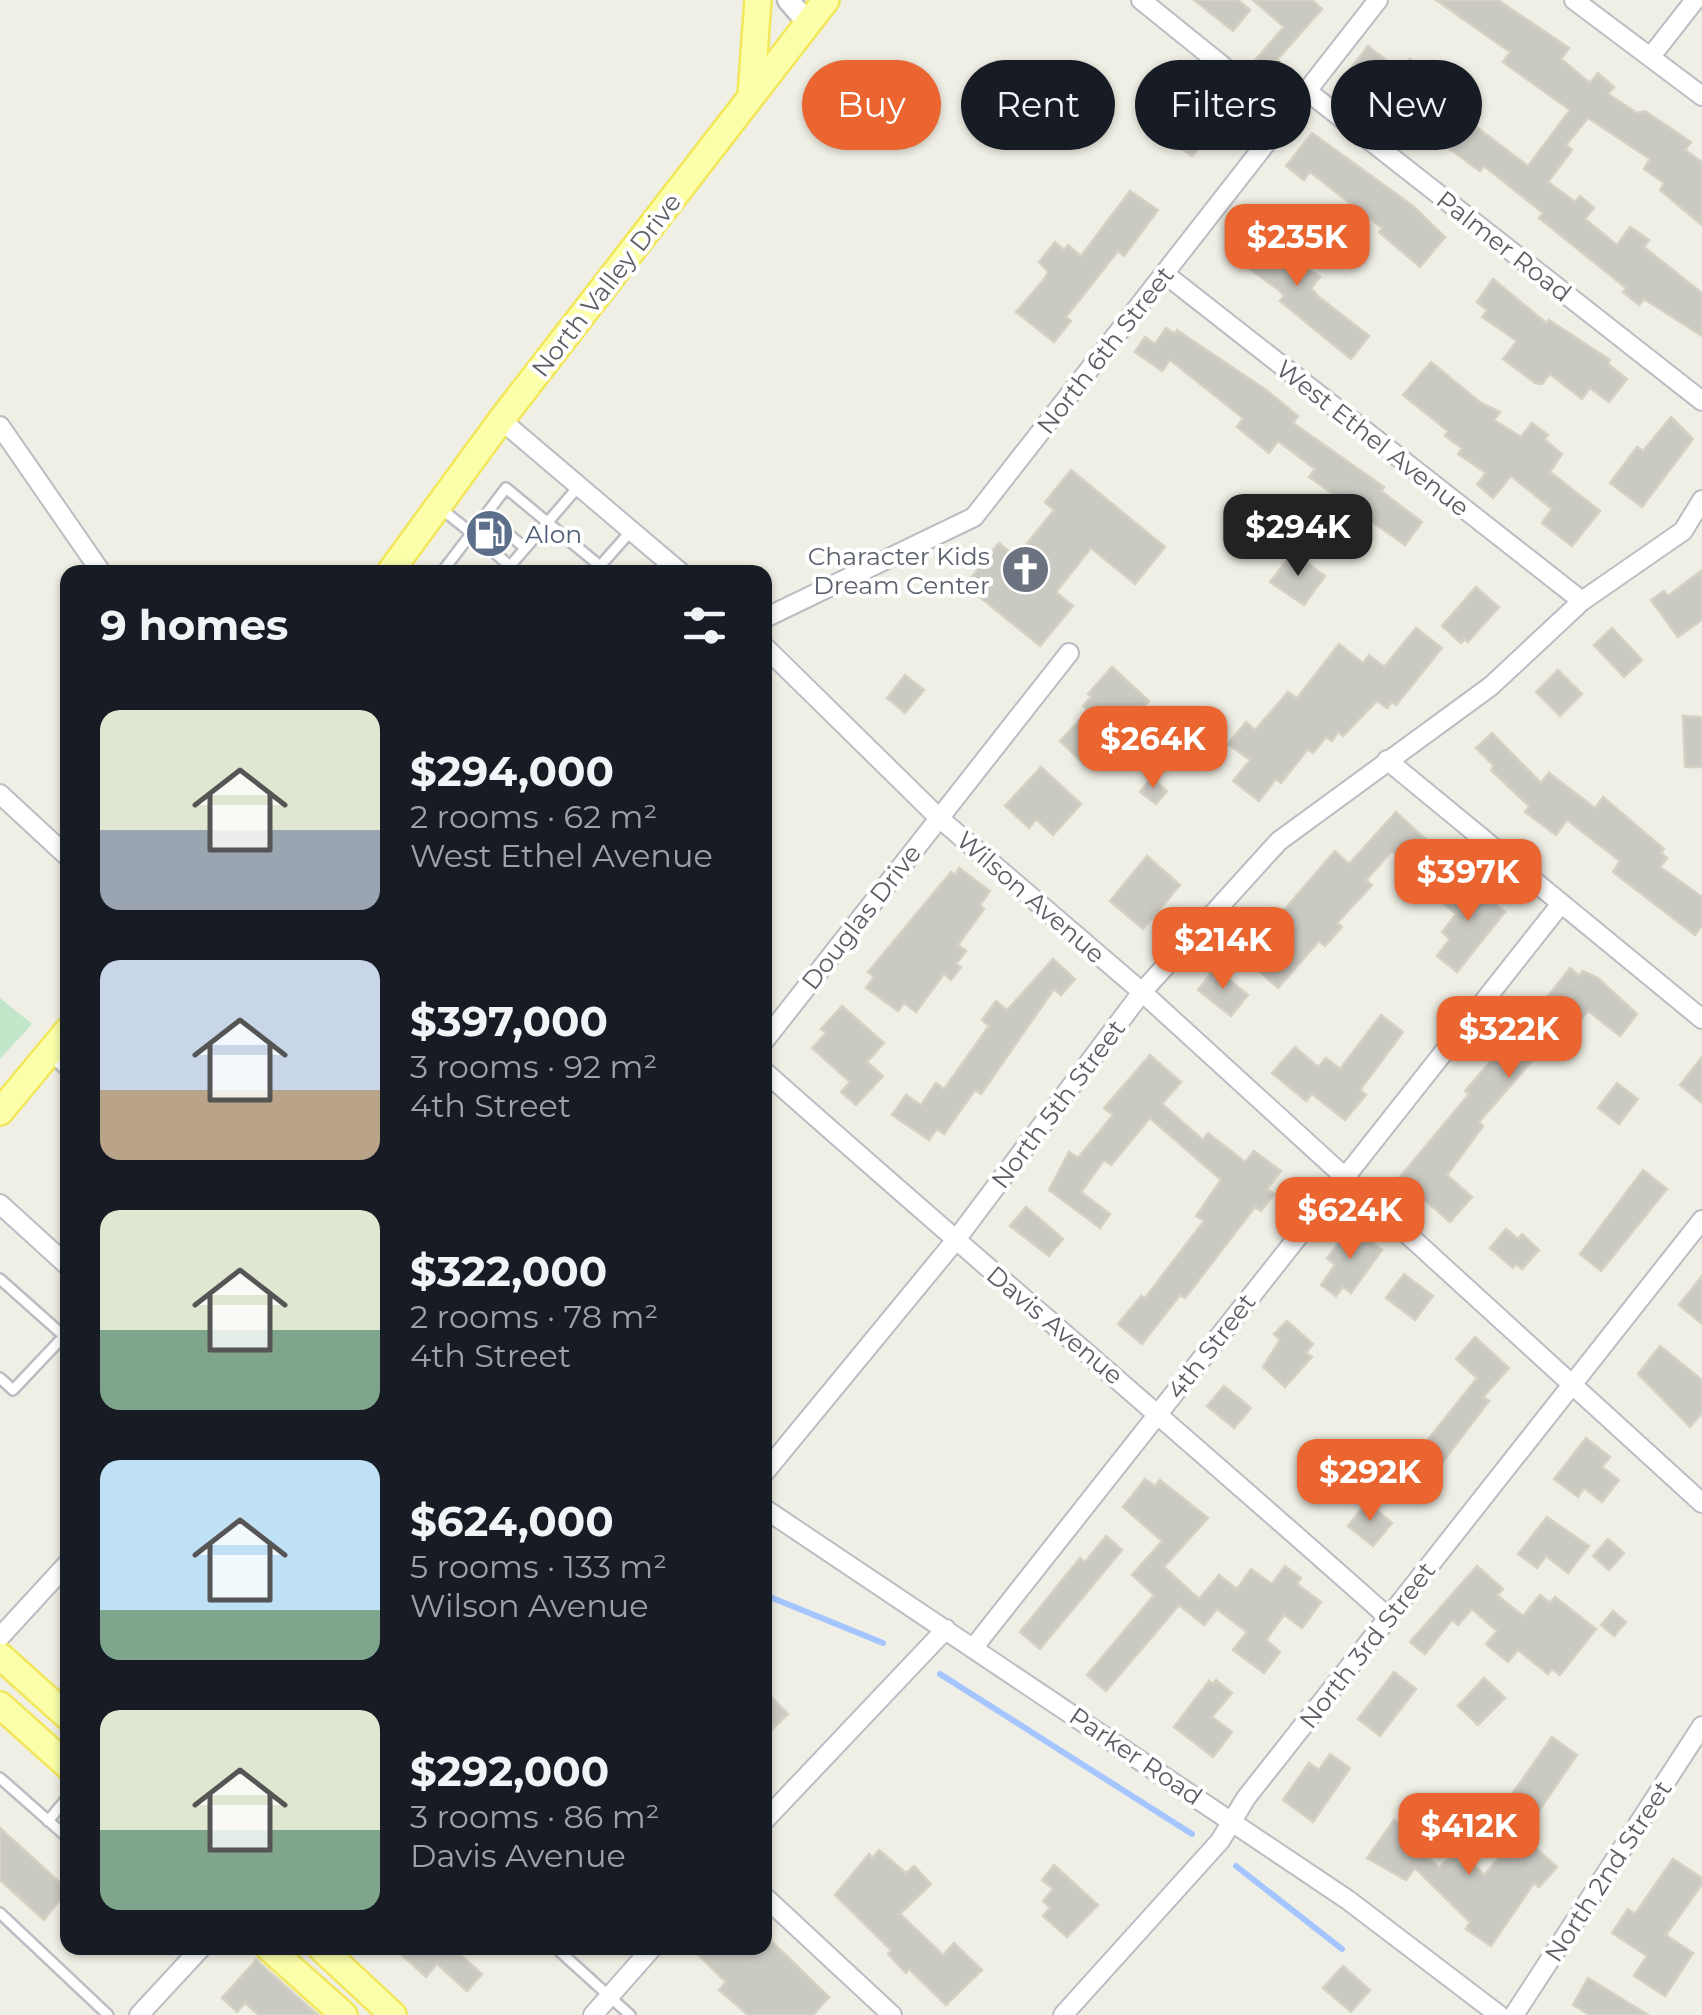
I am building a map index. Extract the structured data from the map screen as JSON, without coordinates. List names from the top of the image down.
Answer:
{
  "streets": {
    "main road": ["North Valley Drive"],
    "street": [
      "Palmer Road",
      "North 6th Street",
      "West Ethel Avenue",
      "Wilson Avenue",
      "Douglas Drive",
      "North 5th Street",
      "Davis Avenue",
      "4th Street",
      "North 3rd Street",
      "Parker Road",
      "North 2nd Street"
    ]
  },
  "crossings": [
    ["North 6th Street", "West Ethel Avenue"],
    ["West Ethel Avenue", "North 5th Street"],
    ["Wilson Avenue", "Douglas Drive"],
    ["Wilson Avenue", "North 5th Street"],
    ["Wilson Avenue", "4th Street"],
    ["Wilson Avenue", "North 3rd Street"],
    ["North 5th Street", "Davis Avenue"],
    ["Davis Avenue", "4th Street"],
    ["Davis Avenue", "North 3rd Street"],
    ["4th Street", "Parker Road"],
    ["North 3rd Street", "Parker Road"]
  ],
  "places": {
    "fuel station": ["Alon"],
    "church": ["Character Kids Dream Center"]
  },
  "page": {
    "chip": [
      "Buy",
      "Rent",
      "Filters",
      "New"
    ],
    "price": [
      "$235K",
      "$294K",
      "$264K",
      "$397K",
      "$214K",
      "$322K",
      "$624K",
      "$292K",
      "$412K"
    ],
    "heading": "9 homes",
    "list": [
      {
        "name": "$294,000",
        "note": "2 rooms · 62 m² · West Ethel Avenue"
      },
      {
        "name": "$397,000",
        "note": "3 rooms · 92 m² · 4th Street"
      },
      {
        "name": "$322,000",
        "note": "2 rooms · 78 m² · 4th Street"
      },
      {
        "name": "$624,000",
        "note": "5 rooms · 133 m² · Wilson Avenue"
      },
      {
        "name": "$292,000",
        "note": "3 rooms · 86 m² · Davis Avenue"
      }
    ]
  }
}
